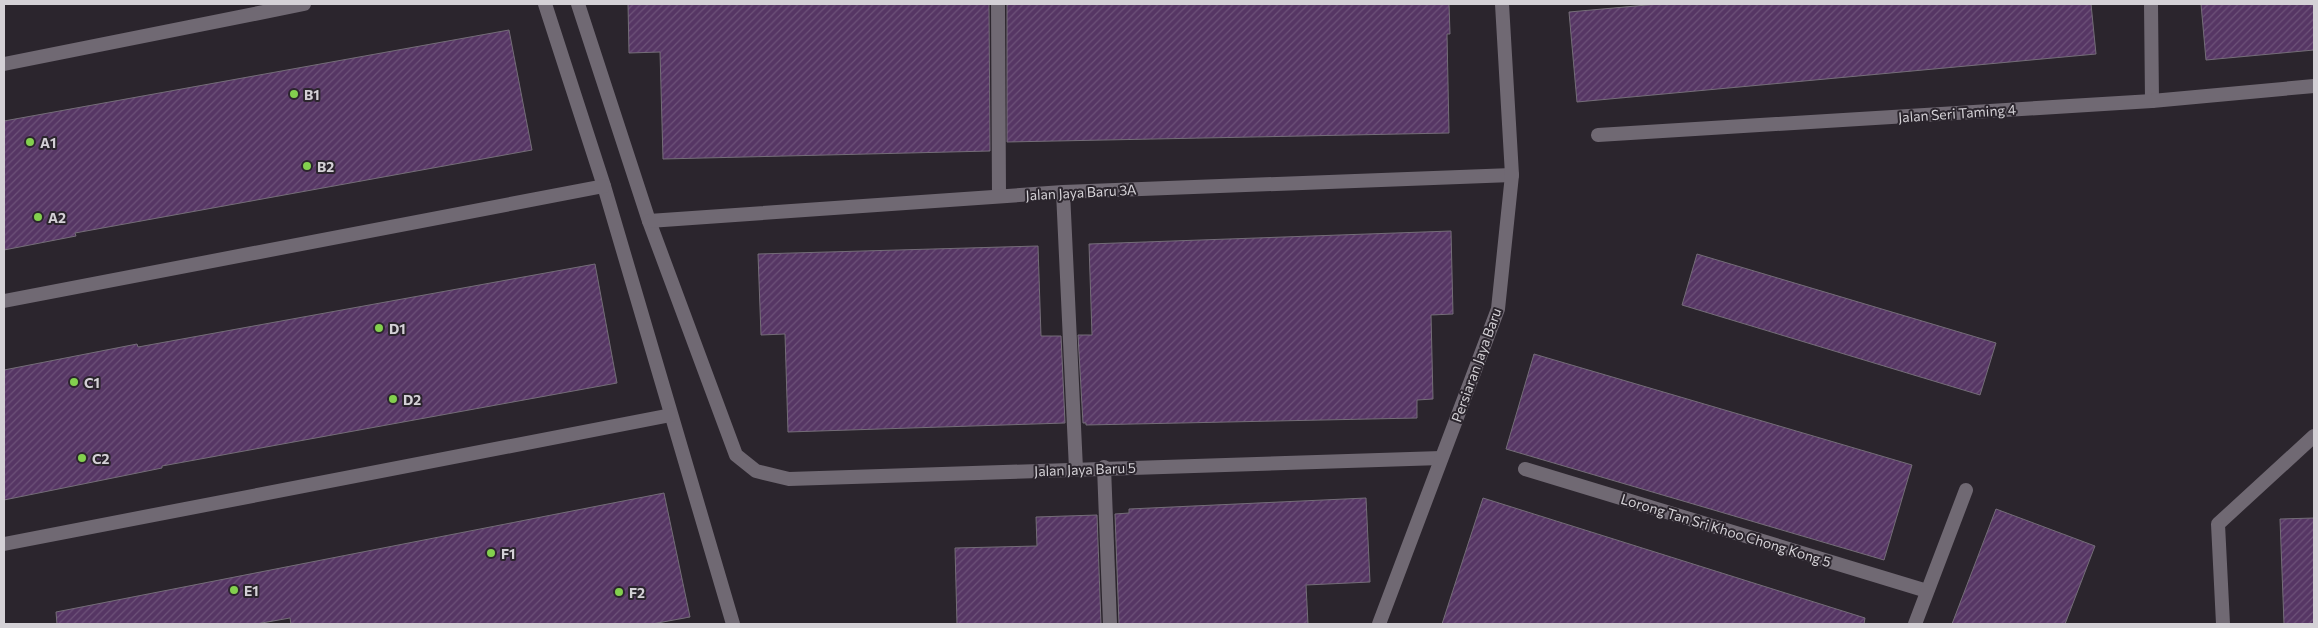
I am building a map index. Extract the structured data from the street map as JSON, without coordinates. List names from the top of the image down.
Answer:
{
  "streets": {
    "street": [
      "Jalan Seri Taming 4",
      "Jalan Jaya Baru 3A",
      "Persiaran Jaya Baru",
      "Jalan Jaya Baru 5",
      "Lorong Tan Sri Khoo Chong Kong 5"
    ]
  },
  "crossings": [
    ["Jalan Jaya Baru 3A", "Persiaran Jaya Baru"],
    ["Jalan Jaya Baru 3A", "Jalan Jaya Baru 5"],
    ["Persiaran Jaya Baru", "Jalan Jaya Baru 5"]
  ],
  "places": [
    "B1",
    "A1",
    "B2",
    "A2",
    "D1",
    "C1",
    "D2",
    "C2",
    "F1",
    "E1",
    "F2"
  ]
}
